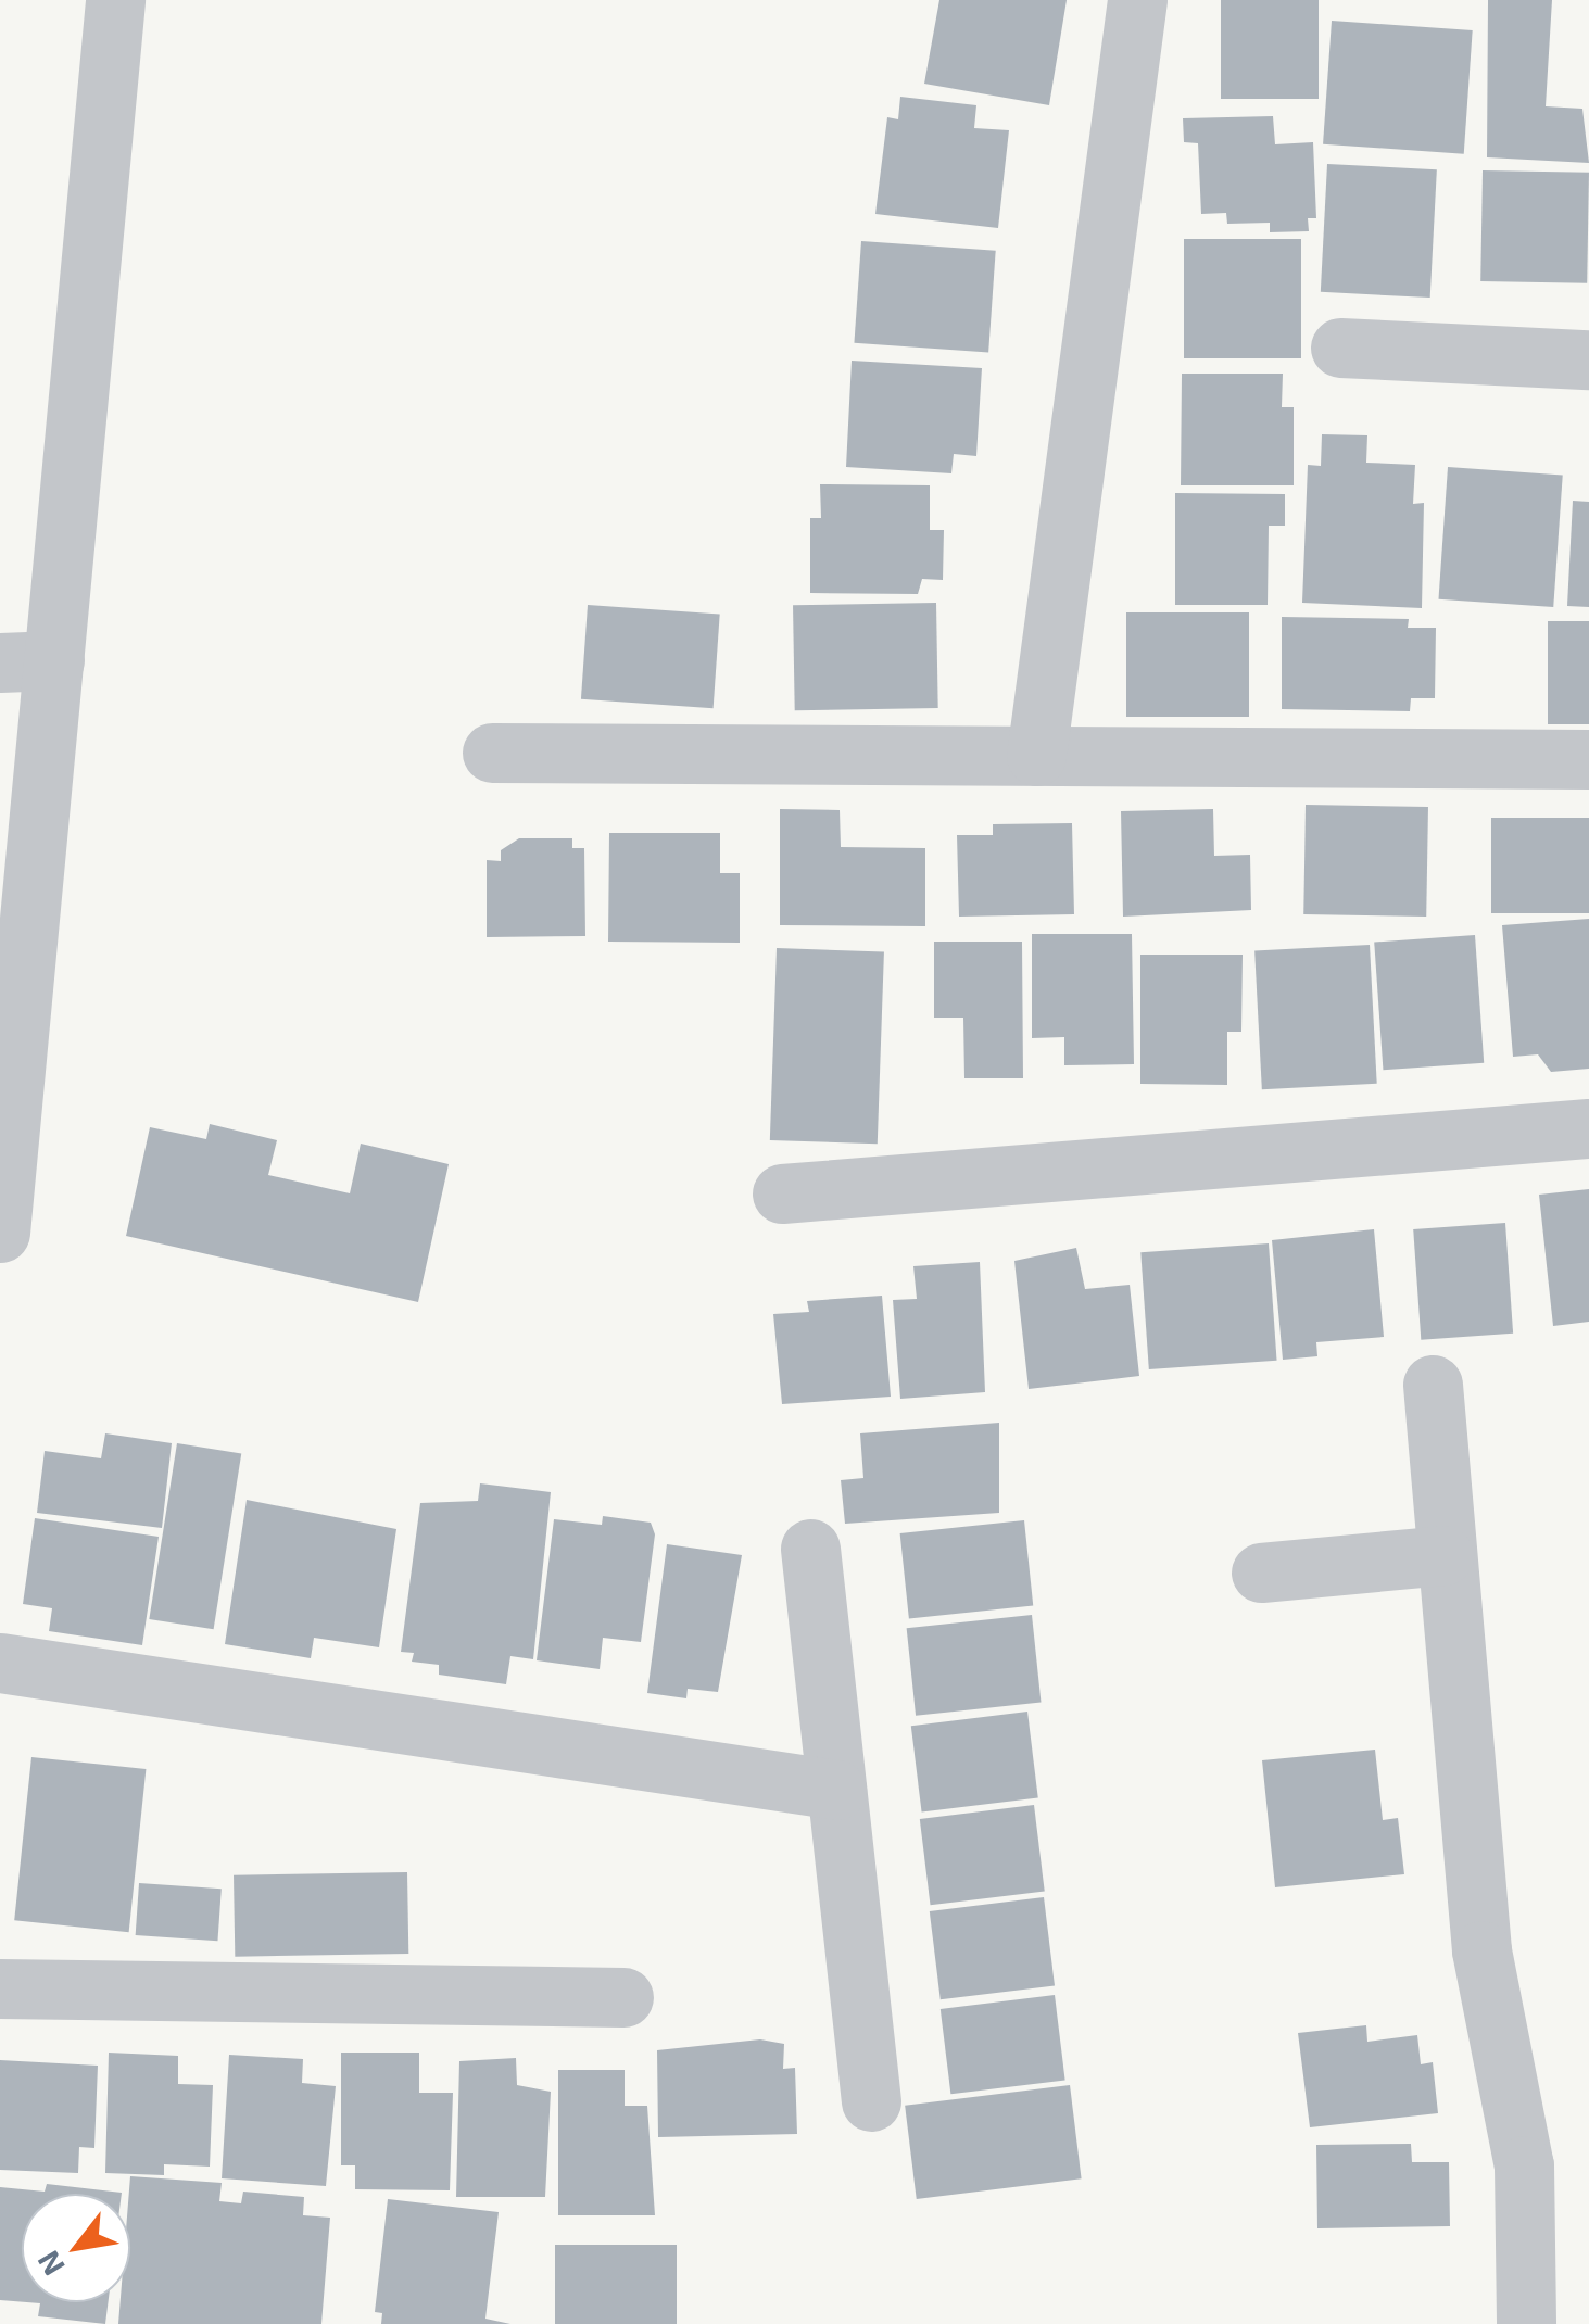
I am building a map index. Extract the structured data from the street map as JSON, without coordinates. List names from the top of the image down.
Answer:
{
  "north": "bottom left"
}
